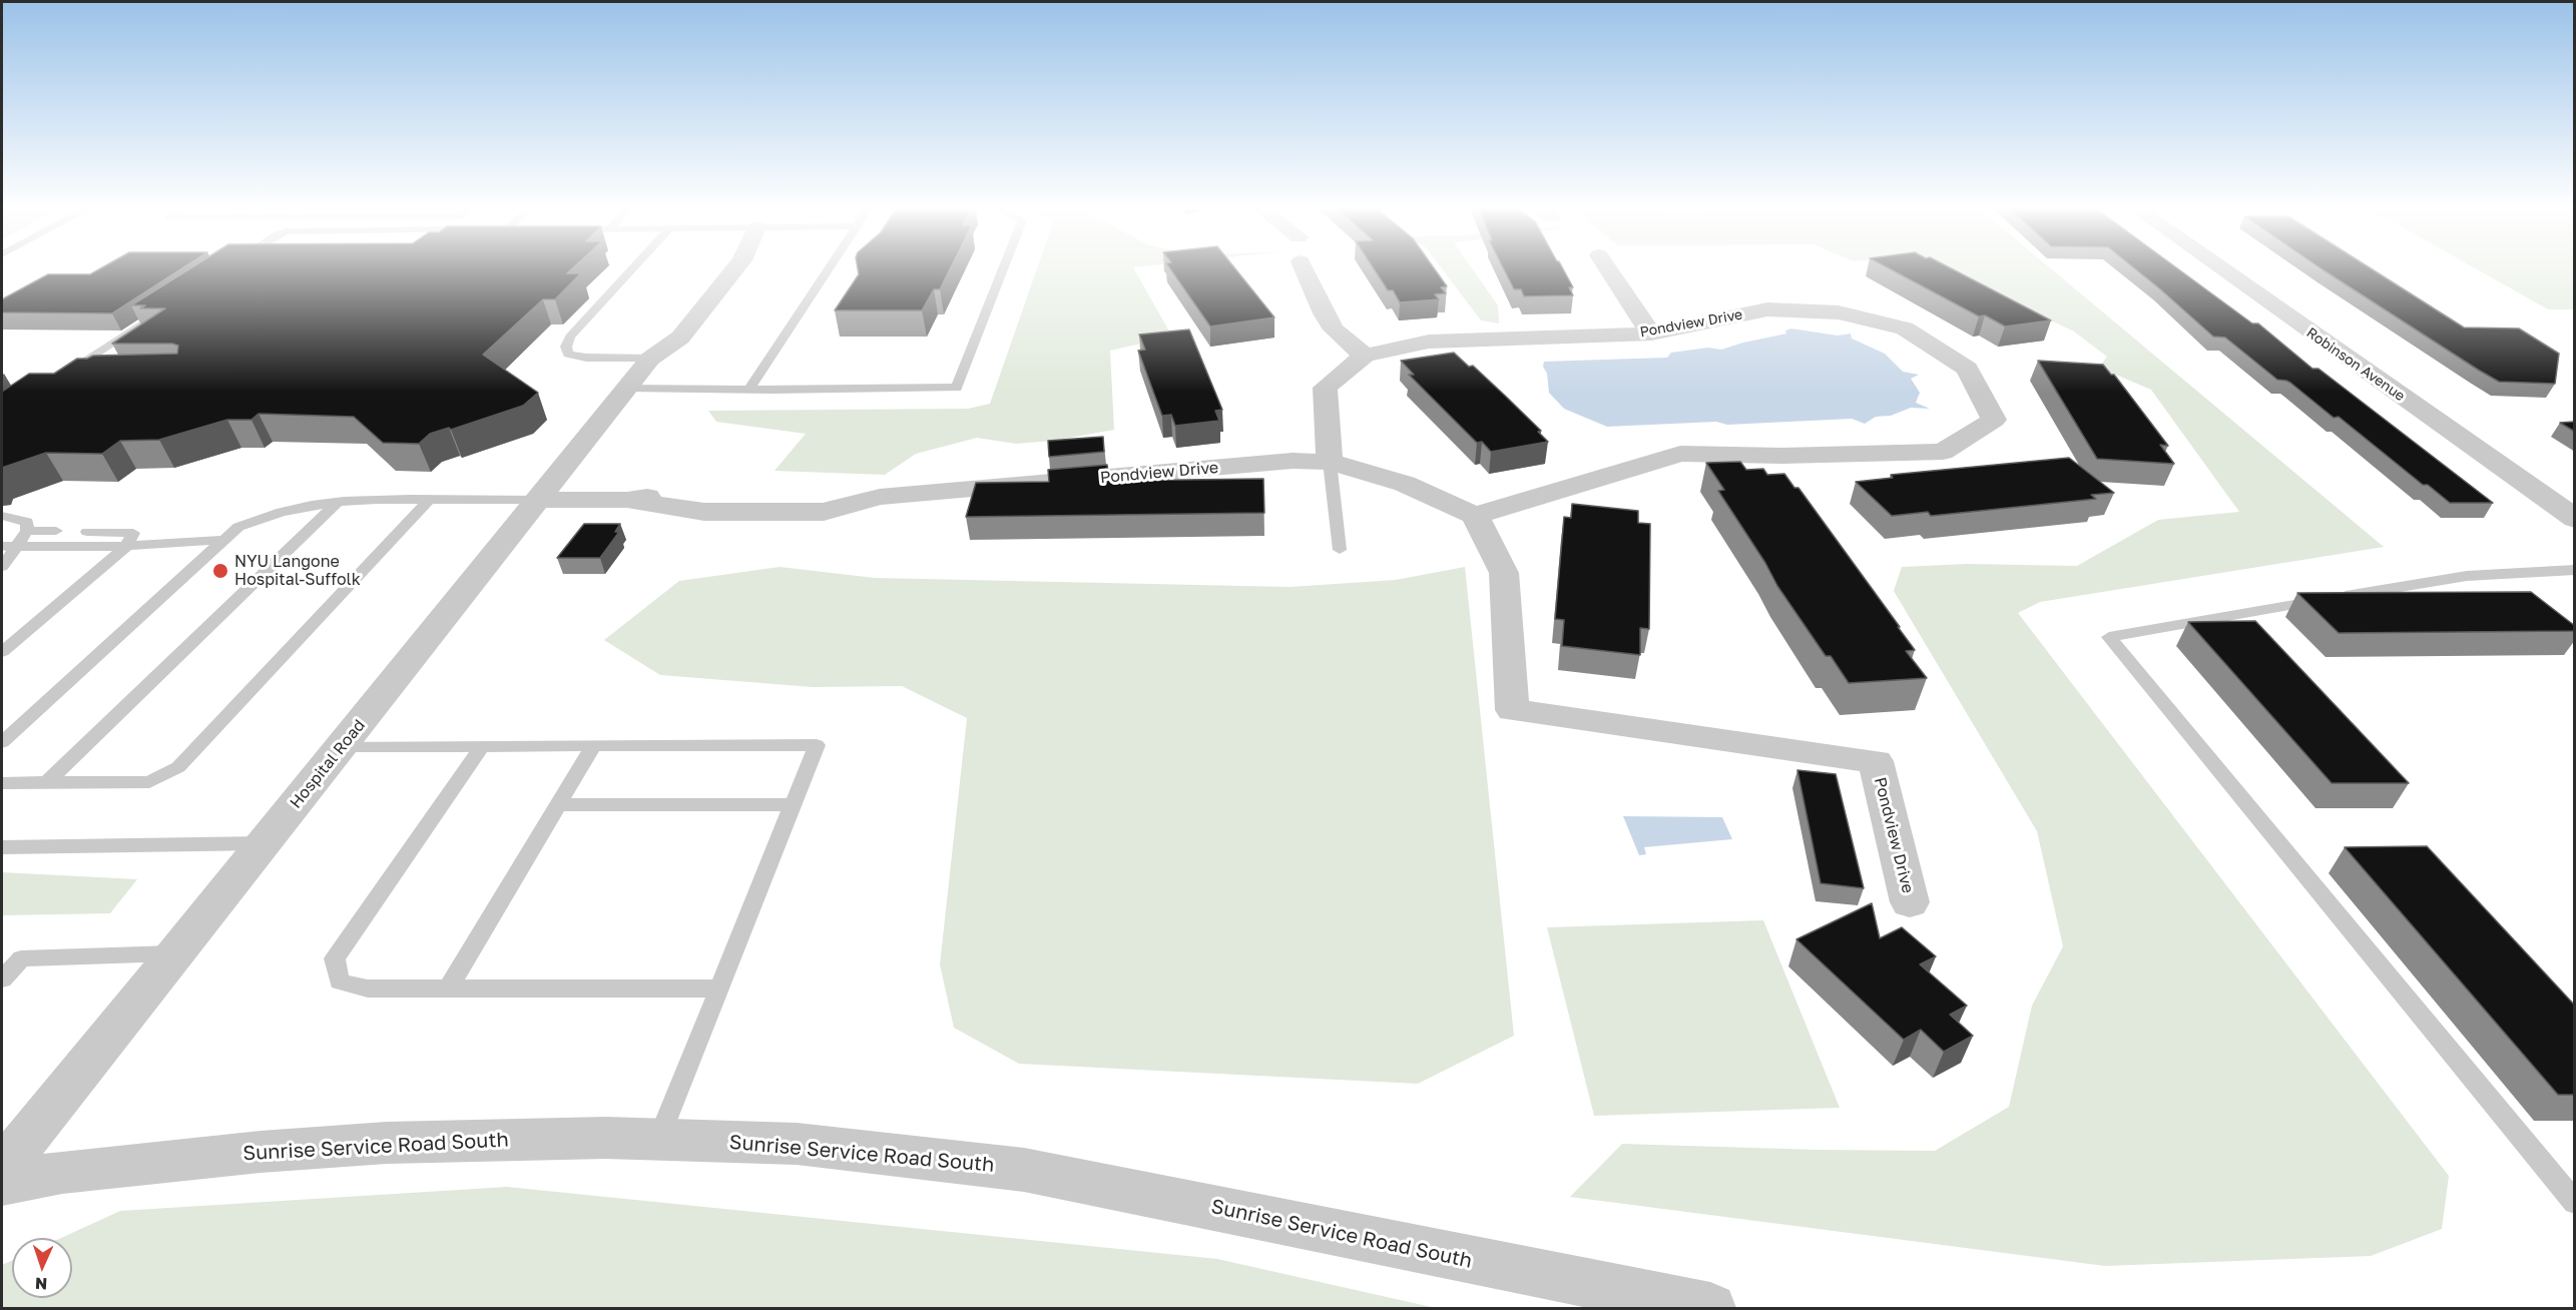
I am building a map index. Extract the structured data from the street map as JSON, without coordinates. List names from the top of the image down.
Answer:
{
  "streets": {
    "street": [
      "Pondview Drive",
      "Robinson Avenue",
      "Hospital Road",
      "Sunrise Service Road South"
    ]
  },
  "crossings": [
    ["Pondview Drive", "Hospital Road"]
  ],
  "places": ["NYU Langone Hospital-Suffolk"],
  "north": "bottom"
}
